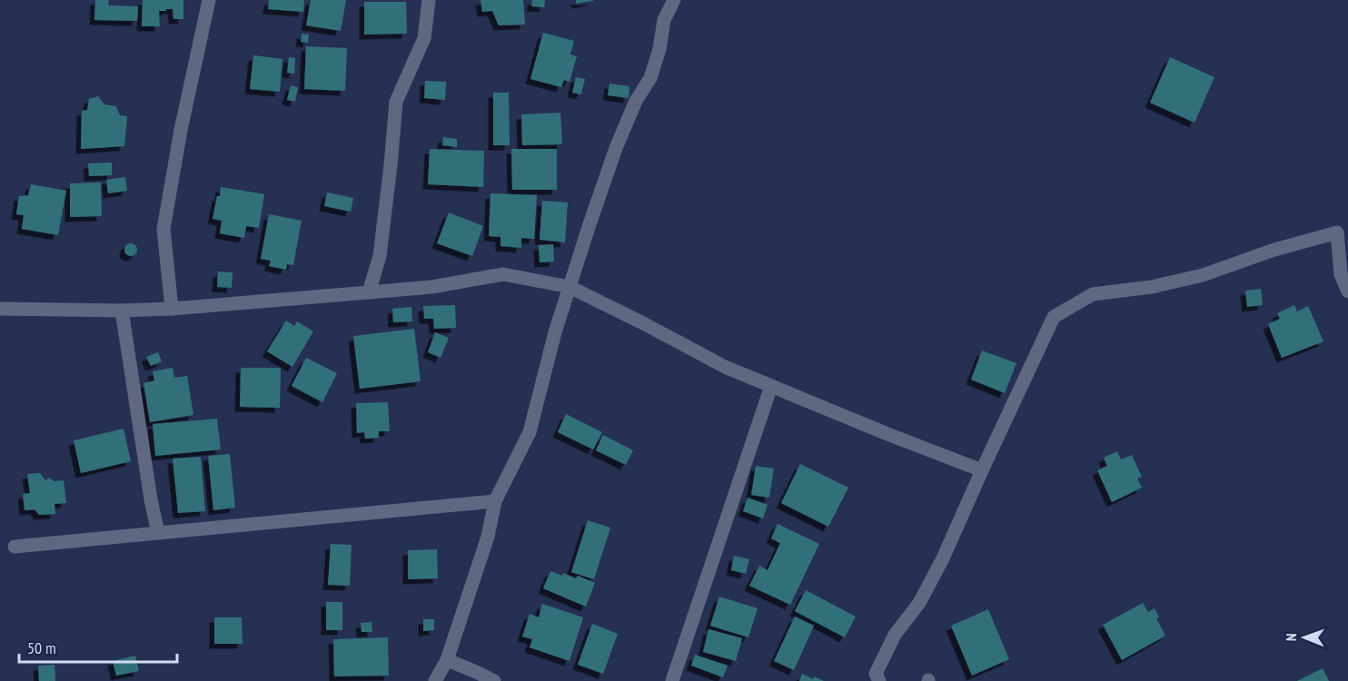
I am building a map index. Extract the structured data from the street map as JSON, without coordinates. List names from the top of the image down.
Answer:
{
  "scale_bar": "50 m",
  "north": "left"
}
